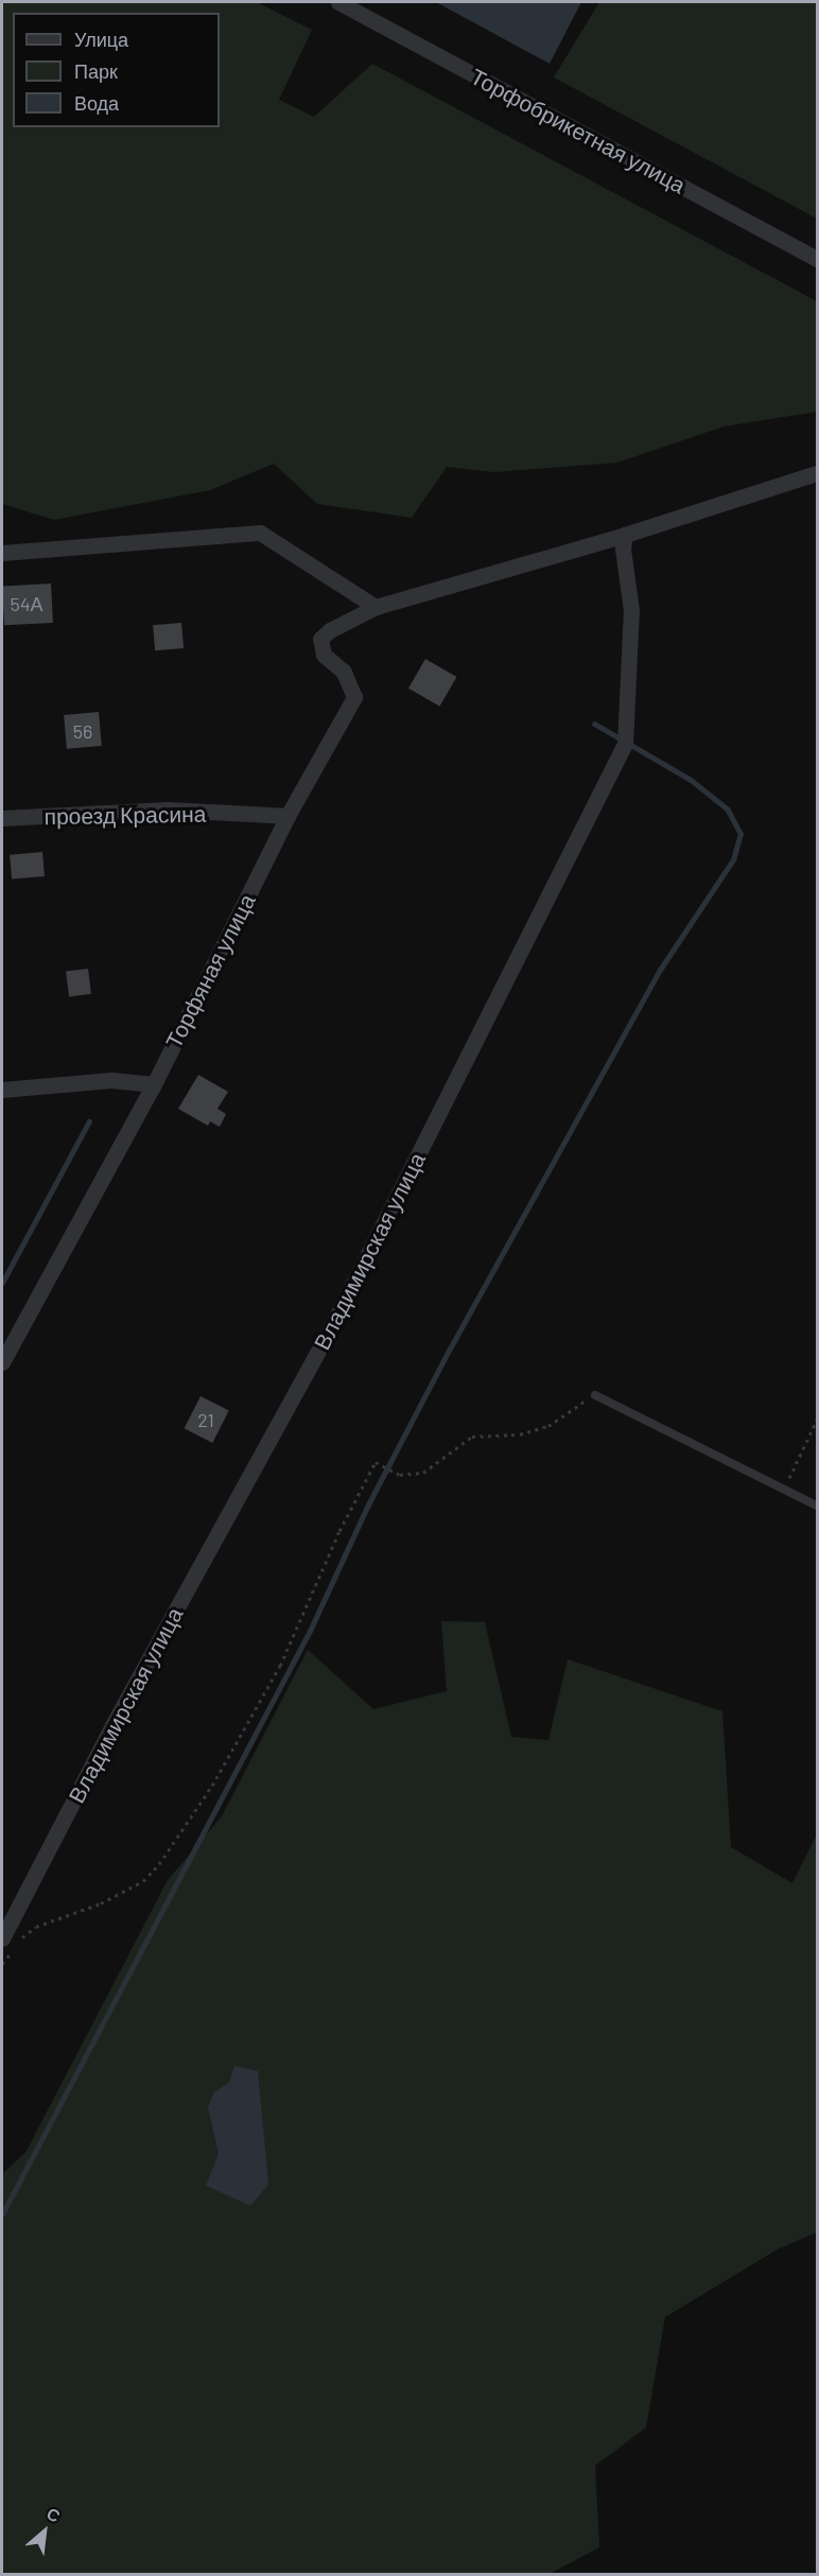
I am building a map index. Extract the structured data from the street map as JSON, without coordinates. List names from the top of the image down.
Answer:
{
  "streets": {
    "street": [
      "Торфобрикетная улица",
      "проезд Красина",
      "Торфяная улица",
      "Владимирская улица"
    ]
  },
  "crossings": [
    ["проезд Красина", "Торфяная улица"]
  ],
  "house_numbers": ["54А", "56", "21"],
  "legend": ["Улица", "Парк", "Вода"],
  "north": "top right"
}
